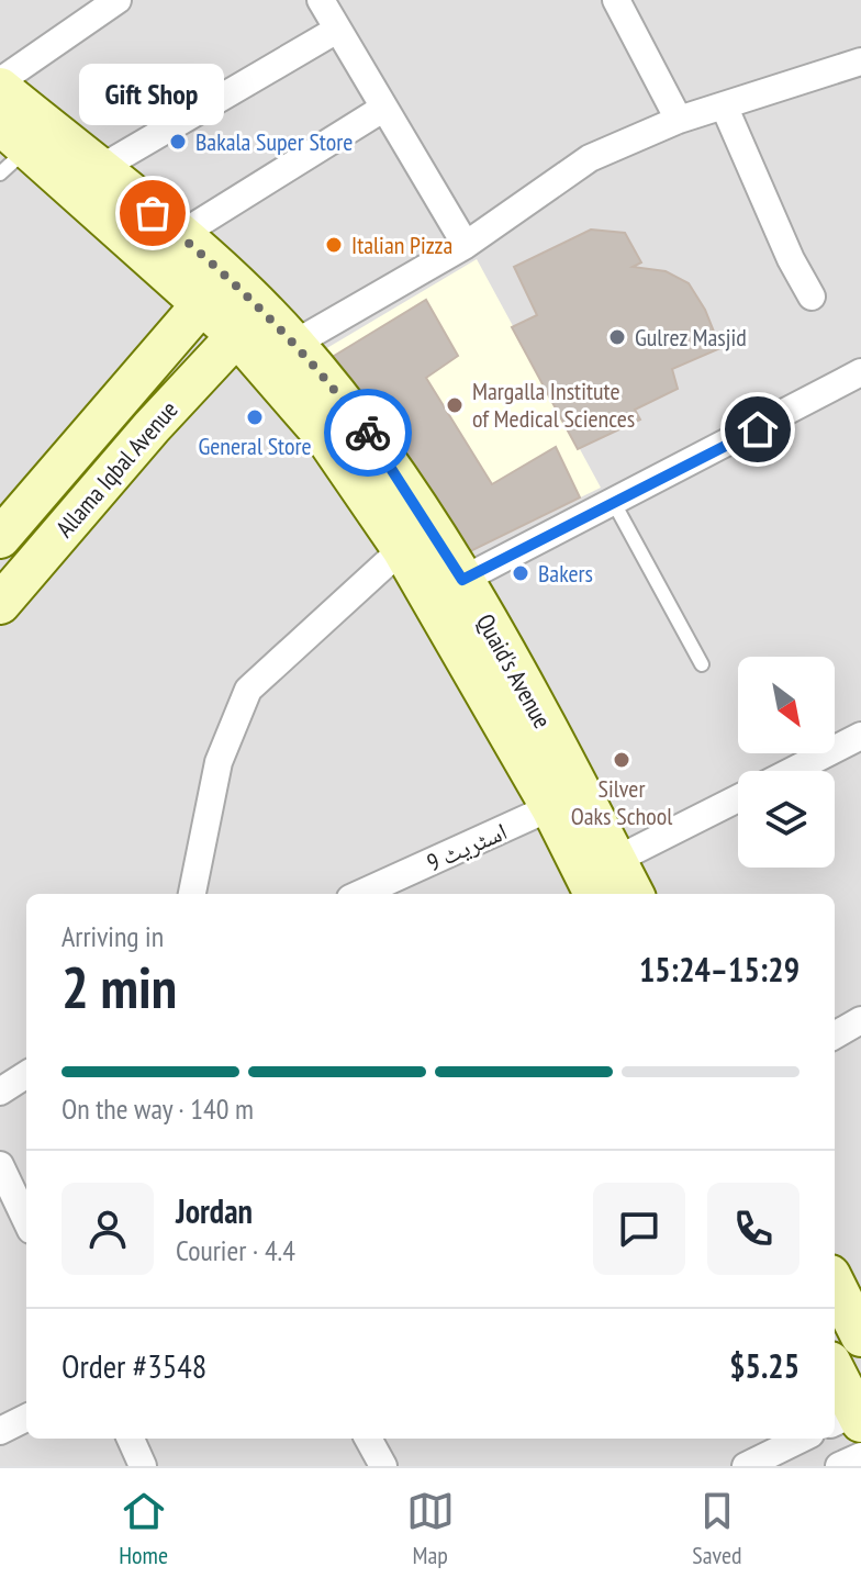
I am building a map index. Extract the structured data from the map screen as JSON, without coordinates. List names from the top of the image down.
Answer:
{
  "streets": {
    "street": ["Allama Iqbal Avenue", "Quaid's Avenue", "اسٹریٹ 9"]
  },
  "crossings": [
    ["Allama Iqbal Avenue", "Quaid's Avenue"],
    ["Quaid's Avenue", "اسٹریٹ 9"]
  ],
  "places": [
    "Bakala Super Store",
    "Gift Shop",
    "Italian Pizza",
    "Gulrez Masjid",
    "Margalla Institute of Medical Sciences",
    "General Store",
    "Bakers",
    "Silver Oaks School"
  ],
  "north": "bottom right",
  "page": {
    "bubble": "Gift Shop",
    "heading": ["2 min", "Arriving in", "15:24–15:29"],
    "panel": [
      "Jordan",
      "Courier · 4.4",
      "Order #3548",
      "$5.25"
    ],
    "bar": "On the way · 140 m",
    "tabs": ["Home", "Map", "Saved"]
  }
}
